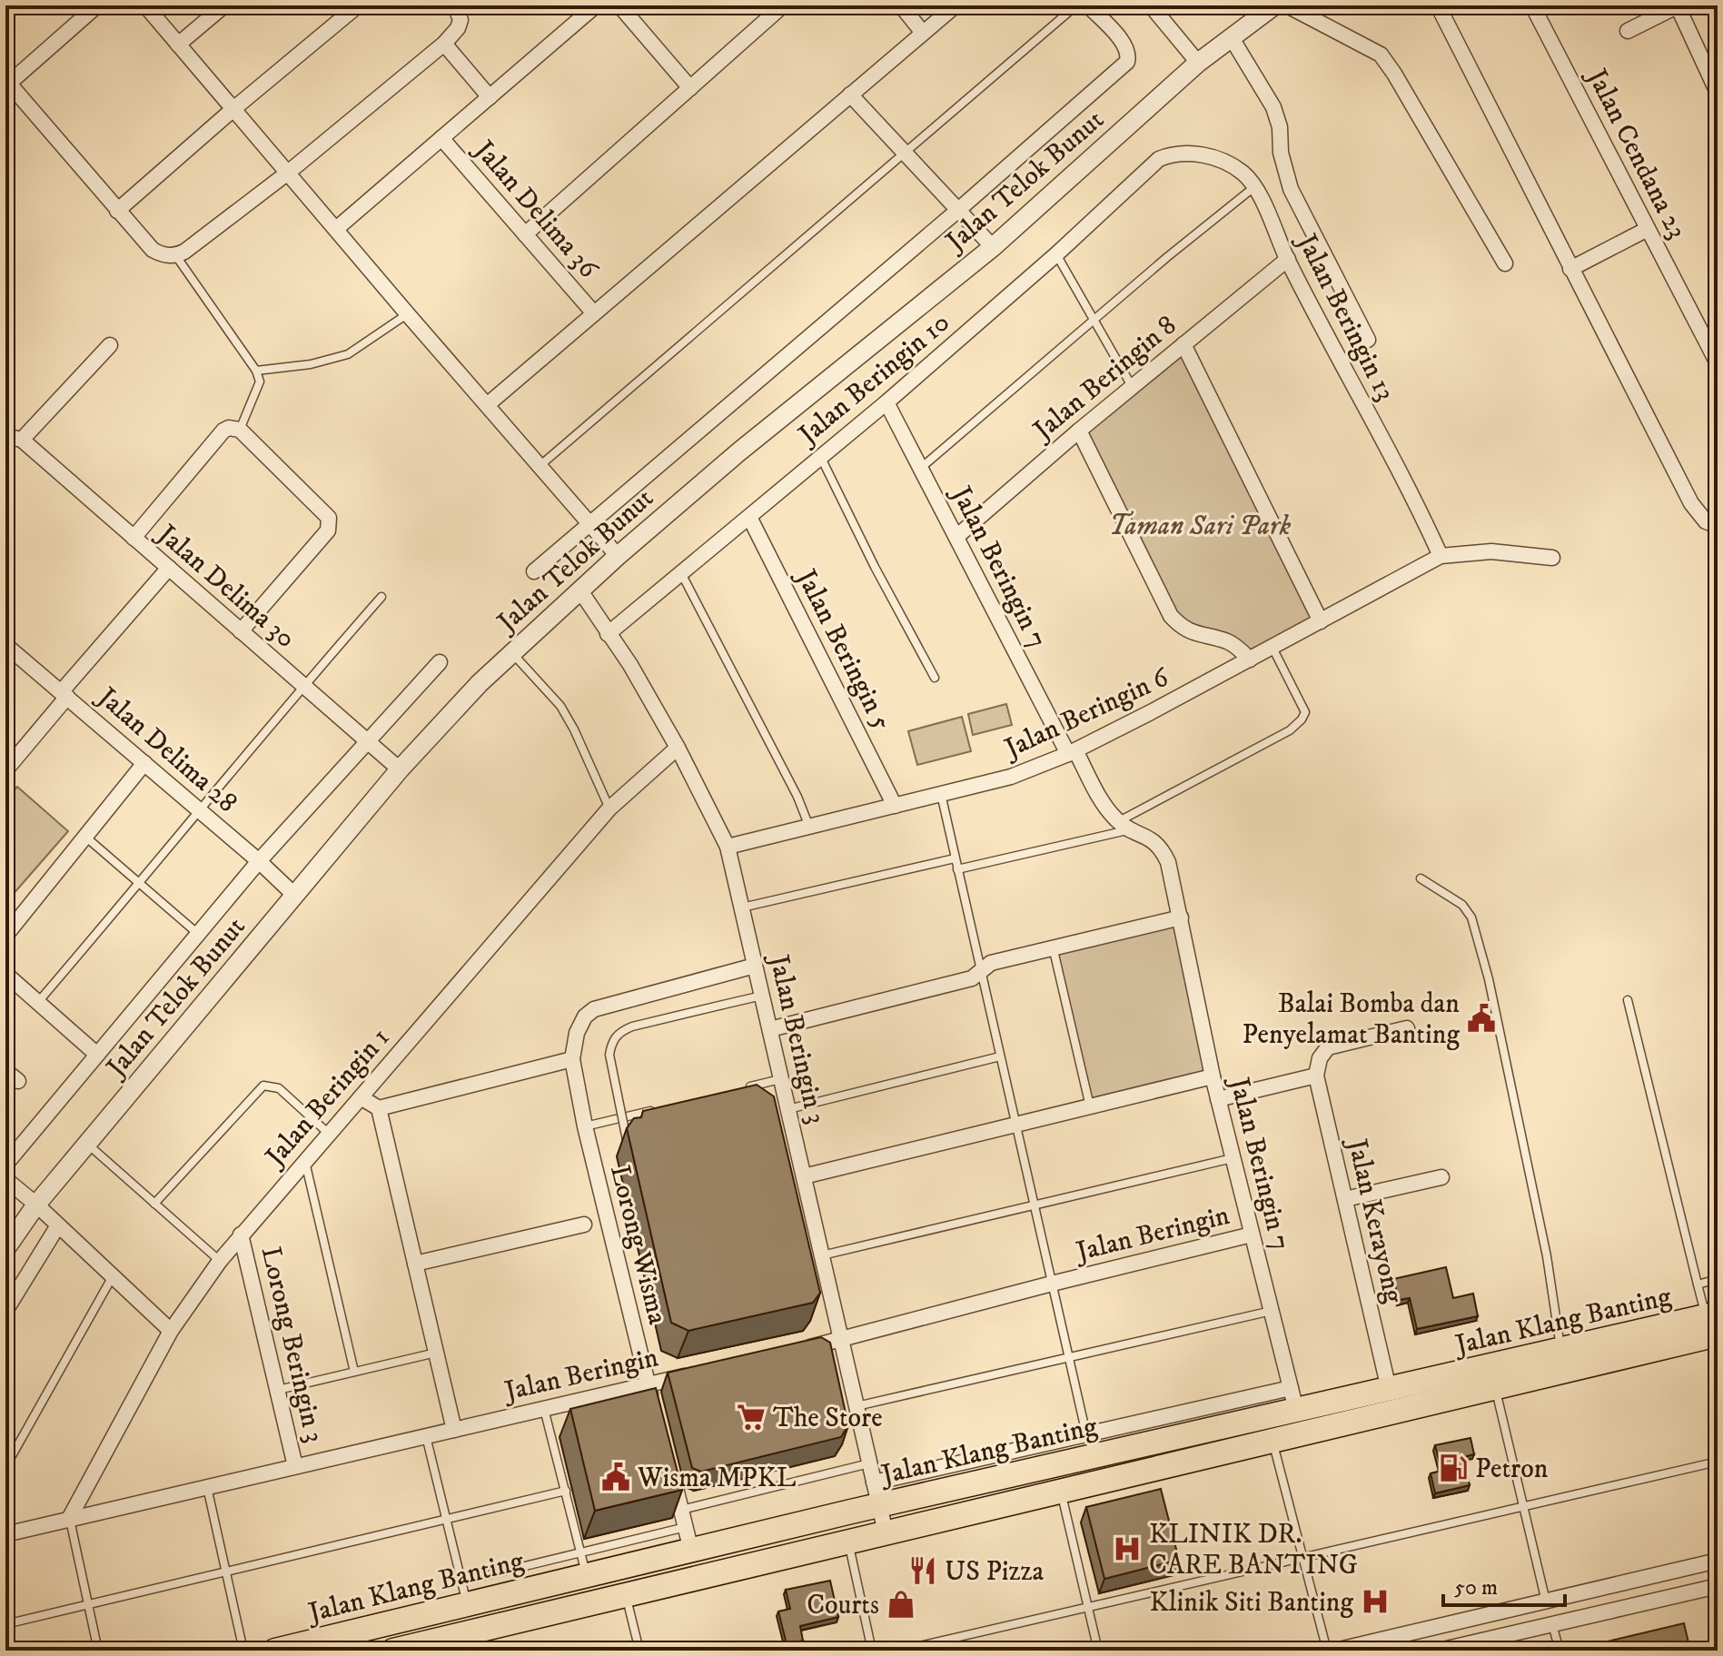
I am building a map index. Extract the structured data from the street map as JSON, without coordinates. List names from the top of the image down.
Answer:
{
  "streets": {
    "highway": ["Jalan Klang Banting"],
    "street": [
      "Jalan Cendana 23",
      "Jalan Telok Bunut",
      "Jalan Delima 36",
      "Jalan Beringin 13",
      "Jalan Beringin 8",
      "Jalan Beringin 10",
      "Jalan Beringin 7",
      "Jalan Delima 30",
      "Jalan Beringin 5",
      "Jalan Beringin 6",
      "Jalan Delima 28",
      "Jalan Beringin 3",
      "Jalan Beringin 1",
      "Jalan Kerayong",
      "Jalan Beringin",
      "Lorong Wisma",
      "Lorong Beringin 3"
    ]
  },
  "crossings": [
    ["Jalan Telok Bunut", "Jalan Delima 30"],
    ["Jalan Telok Bunut", "Jalan Delima 28"],
    ["Jalan Telok Bunut", "Jalan Beringin 3"],
    ["Jalan Beringin 13", "Jalan Beringin 8"],
    ["Jalan Beringin 13", "Jalan Beringin 10"],
    ["Jalan Beringin 13", "Jalan Beringin 6"],
    ["Jalan Beringin 8", "Jalan Beringin 7"],
    ["Jalan Beringin 10", "Jalan Beringin 7"],
    ["Jalan Beringin 10", "Jalan Beringin 5"],
    ["Jalan Beringin 10", "Jalan Beringin 3"],
    ["Jalan Beringin 7", "Jalan Beringin 6"],
    ["Jalan Beringin 7", "Jalan Beringin"],
    ["Jalan Beringin 7", "Jalan Klang Banting"],
    ["Jalan Beringin 5", "Jalan Beringin 6"],
    ["Jalan Beringin 6", "Jalan Beringin 3"],
    ["Jalan Beringin 3", "Jalan Beringin 1"],
    ["Jalan Beringin 3", "Jalan Beringin"],
    ["Jalan Beringin 3", "Lorong Wisma"],
    ["Jalan Beringin 3", "Jalan Klang Banting"],
    ["Jalan Beringin 1", "Jalan Beringin"],
    ["Jalan Beringin 1", "Lorong Beringin 3"],
    ["Jalan Kerayong", "Jalan Klang Banting"],
    ["Jalan Beringin", "Lorong Wisma"],
    ["Jalan Beringin", "Lorong Beringin 3"]
  ],
  "parks": ["Taman Sari Park"],
  "places": {
    "public building": ["Balai Bomba dan Penyelamat Banting", "Wisma MPKL"],
    "supermarket": ["The Store"],
    "fuel station": ["Petron"],
    "hospital": ["KLINIK DR. CARE BANTING", "Klinik Siti Banting"],
    "restaurant": ["US Pizza"],
    "shop": ["Courts"]
  },
  "scale_bar": "50 m"
}
